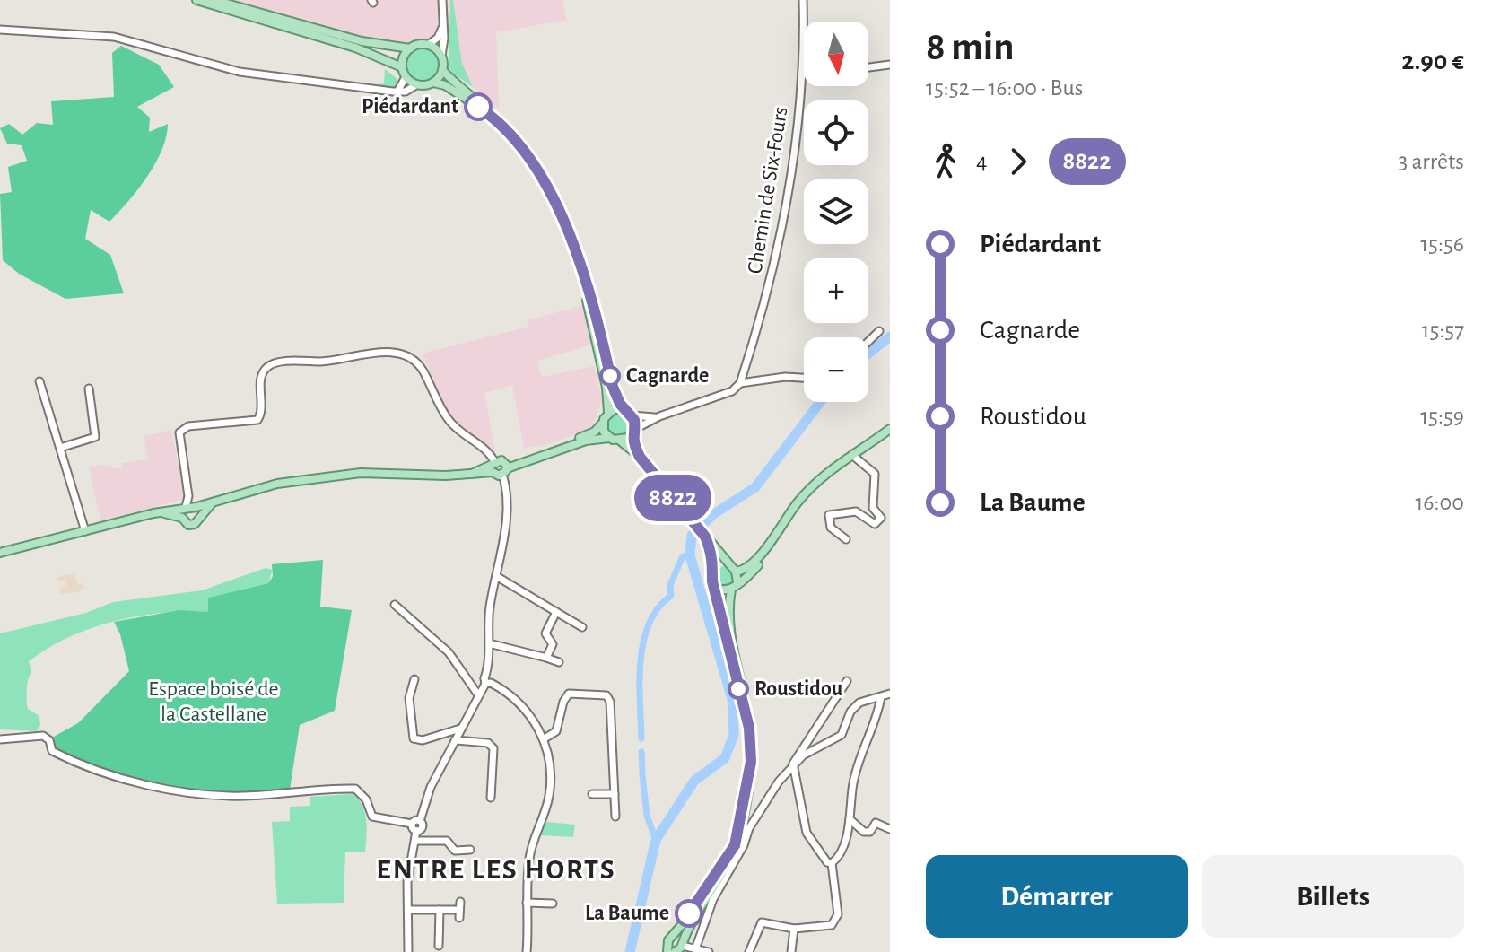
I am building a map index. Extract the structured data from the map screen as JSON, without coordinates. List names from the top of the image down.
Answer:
{
  "streets": {
    "street": ["Chemin de Six-Fours"]
  },
  "districts": ["ENTRE LES HORTS"],
  "parks": ["Espace boisé de la Castellane"],
  "places": [
    "Piédardant",
    "Cagnarde",
    "Roustidou",
    "La Baume"
  ],
  "lines": ["bus line 8822"],
  "north": "bottom",
  "page": {
    "on_map": "8822",
    "heading": ["8 min", "15:52 – 16:00 · Bus", "2.90 €"],
    "map_buttons": ["+", "−"],
    "legs": ["4", "8822", "3 arrêts"],
    "list": [
      {
        "name": "Piédardant",
        "value": "15:56"
      },
      {
        "name": "Cagnarde",
        "value": "15:57"
      },
      {
        "name": "Roustidou",
        "value": "15:59"
      },
      {
        "name": "La Baume",
        "value": "16:00"
      }
    ],
    "buttons": ["Démarrer", "Billets"]
  }
}
